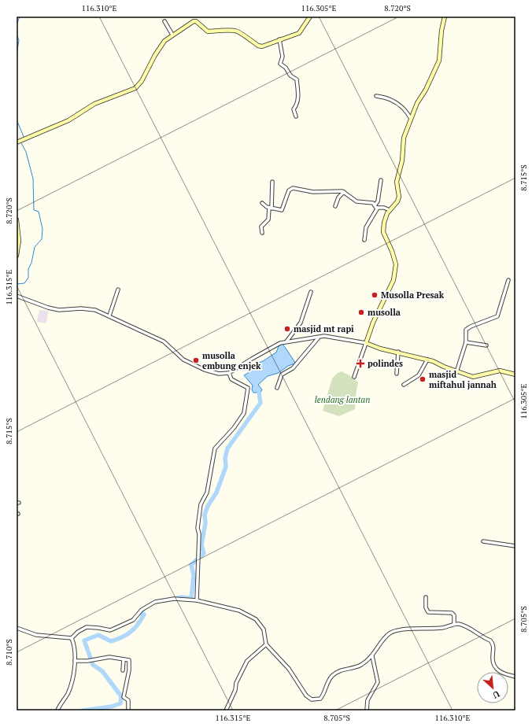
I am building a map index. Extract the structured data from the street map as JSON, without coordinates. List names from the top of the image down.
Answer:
{
  "parks": ["lendang lantan"],
  "places": {
    "other": [
      "Musolla Presak",
      "musolla",
      "masjid mt rapi",
      "musolla embung enjek",
      "masjid miftahul jannah"
    ],
    "health": ["polindes"]
  },
  "north": "bottom right",
  "coordinates": [
    "116.310°E",
    "116.305°E",
    "8.720°S",
    "8.715°S",
    "116.315°E",
    "8.705°S",
    "8.710°S"
  ]
}
